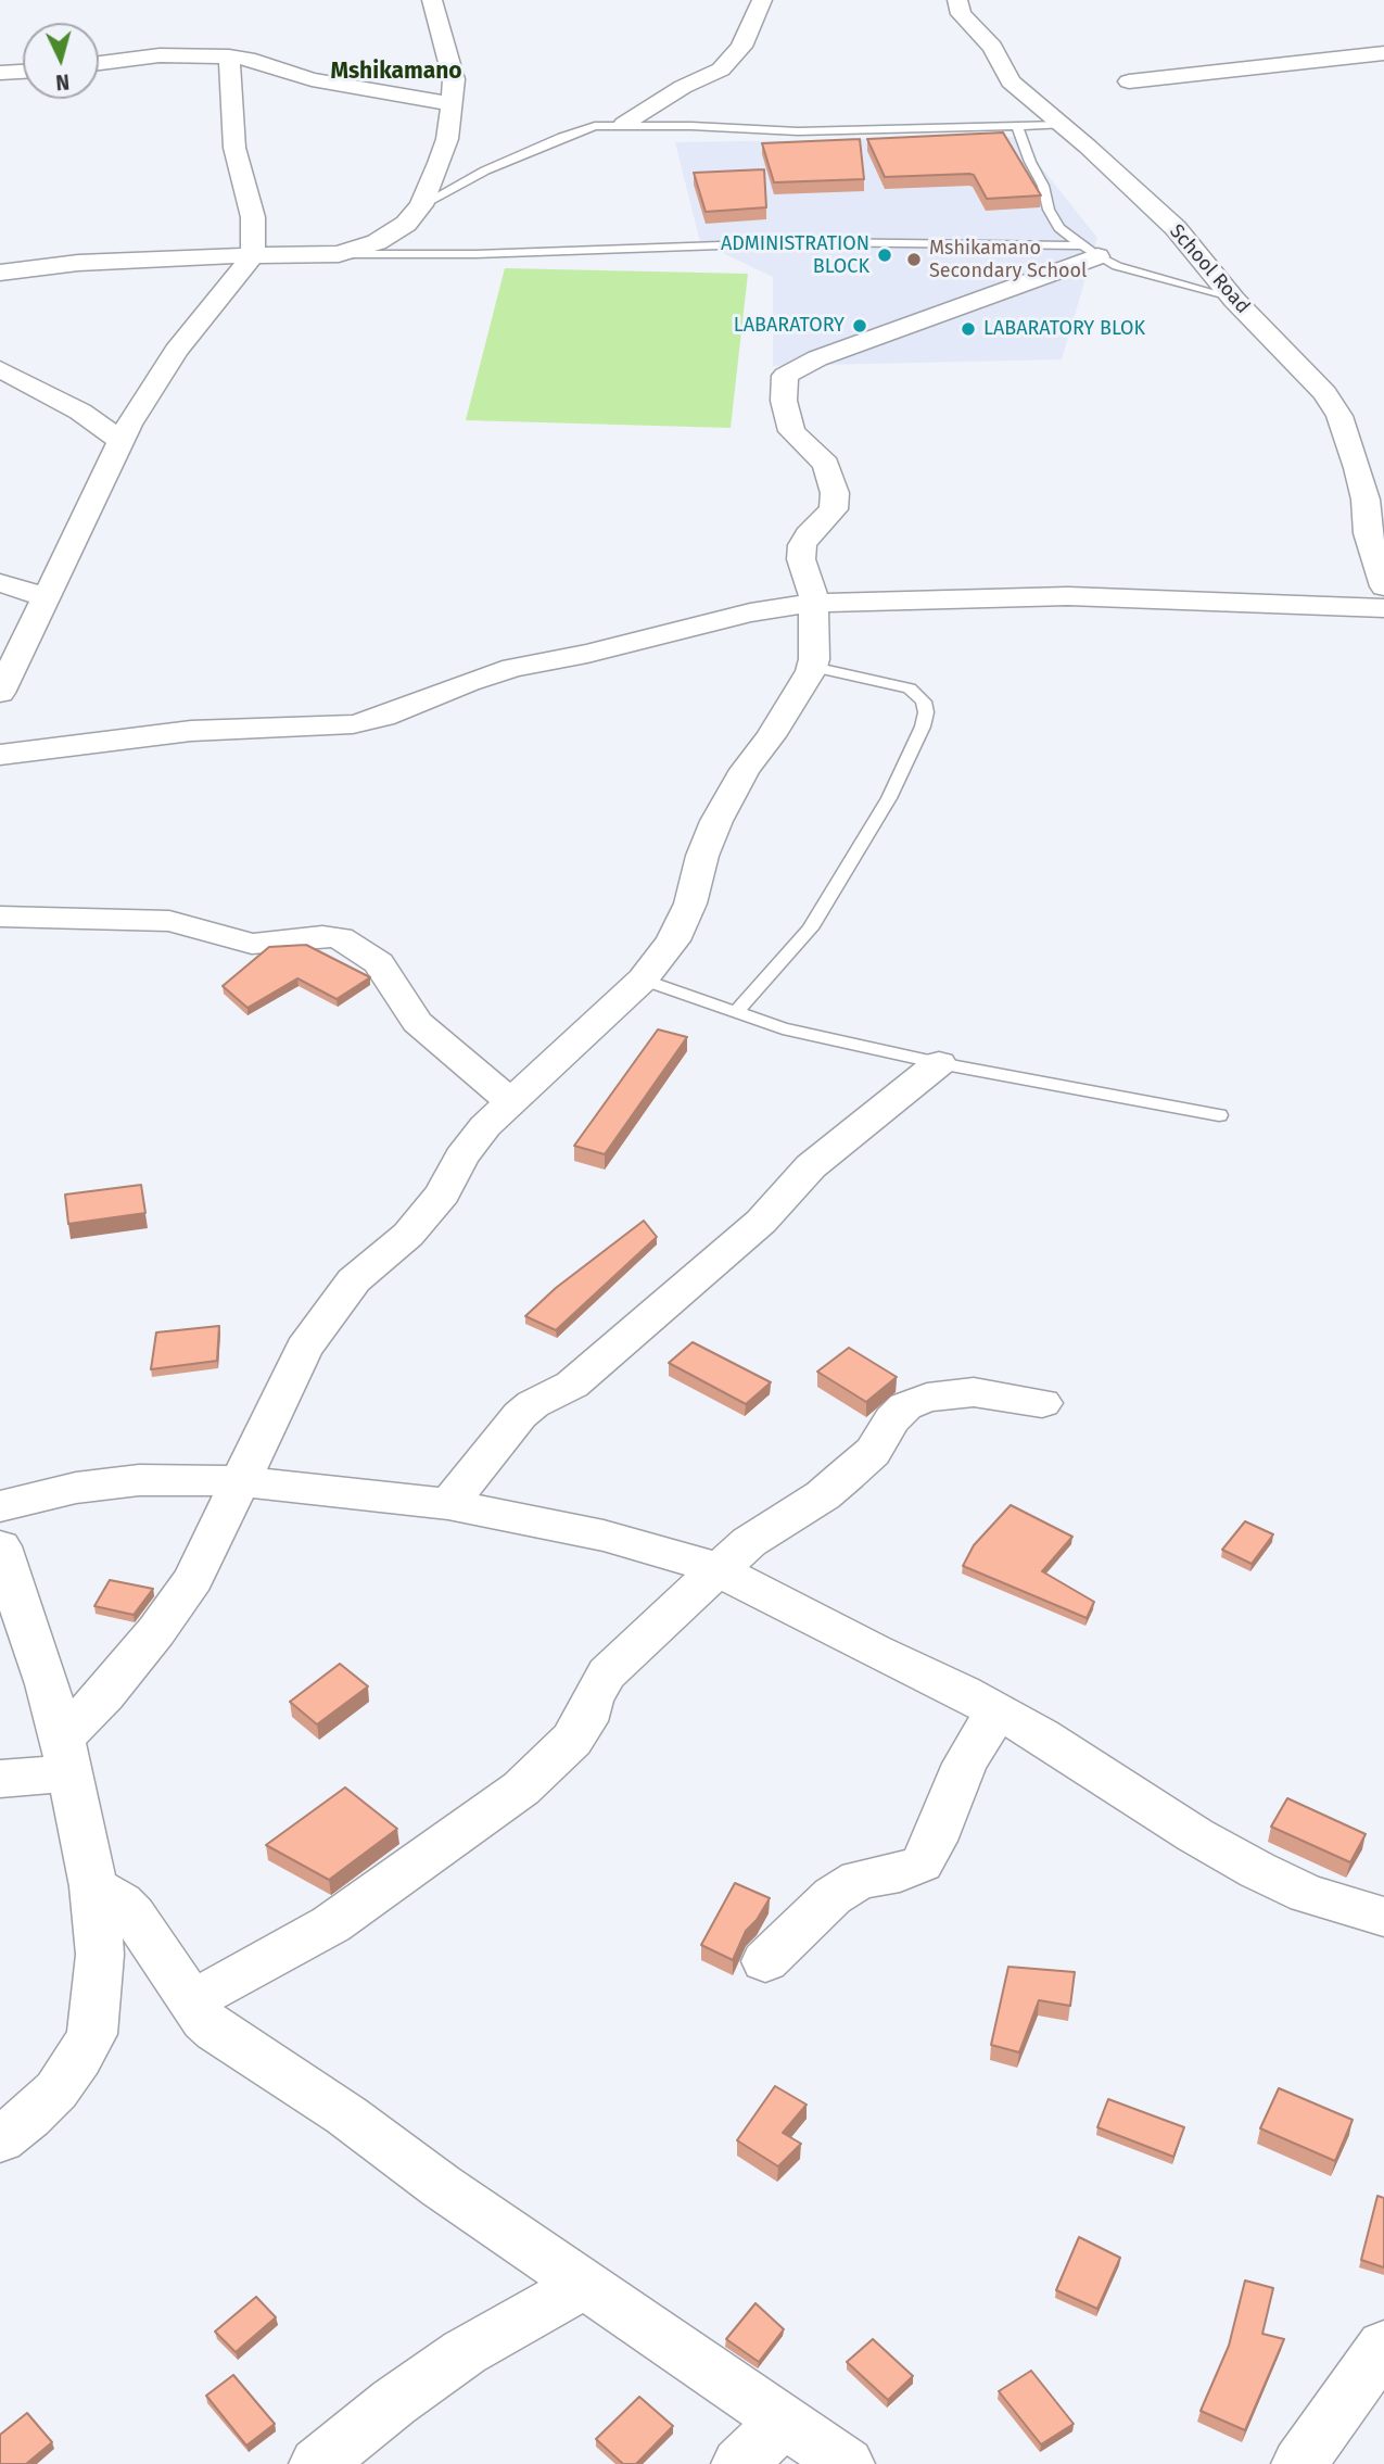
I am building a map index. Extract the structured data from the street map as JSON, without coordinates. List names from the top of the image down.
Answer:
{
  "streets": {
    "street": ["School Road"]
  },
  "districts": ["Mshikamano"],
  "places": [
    "ADMINISTRATION BLOCK",
    "Mshikamano Secondary School",
    "LABARATORY",
    "LABARATORY BLOK"
  ],
  "north": "bottom"
}
